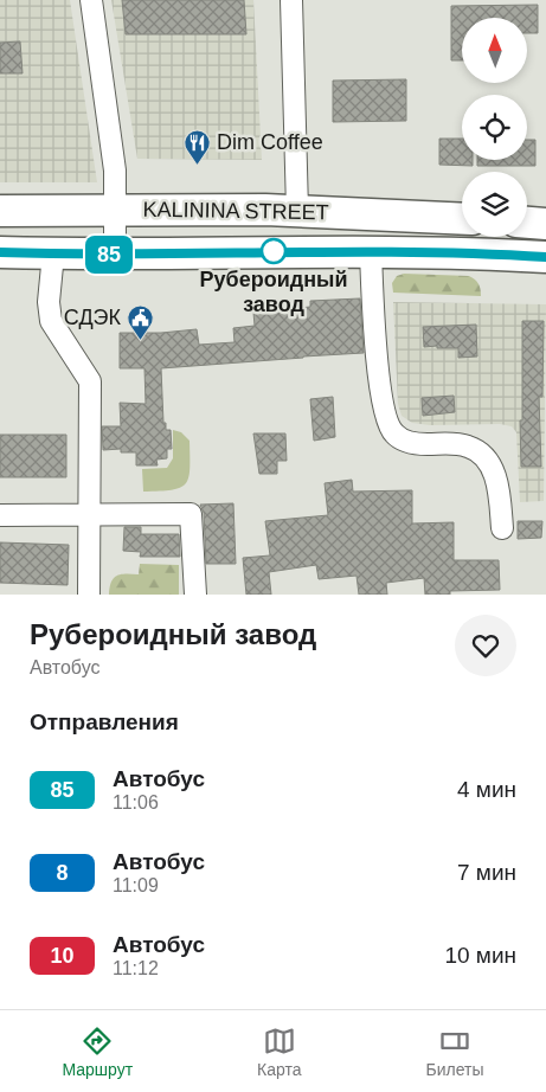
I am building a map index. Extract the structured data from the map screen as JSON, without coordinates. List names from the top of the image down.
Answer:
{
  "streets": {
    "highway": ["KALININA STREET"]
  },
  "places": {
    "restaurant": ["Dim Coffee"],
    "other": ["Рубероидный завод"],
    "public building": ["СДЭК"]
  },
  "lines": ["bus line 85"],
  "north": "top",
  "page": {
    "on_map": "85",
    "heading": [
      ["Рубероидный завод", "Автобус"],
      "Отправления"
    ],
    "list": [
      {
        "mark": "85",
        "name": "Автобус",
        "note": "11:06",
        "value": "4 мин"
      },
      {
        "mark": "8",
        "name": "Автобус",
        "note": "11:09",
        "value": "7 мин"
      },
      {
        "mark": "10",
        "name": "Автобус",
        "note": "11:12",
        "value": "10 мин"
      }
    ],
    "tabs": ["Маршрут", "Карта", "Билеты"]
  }
}
